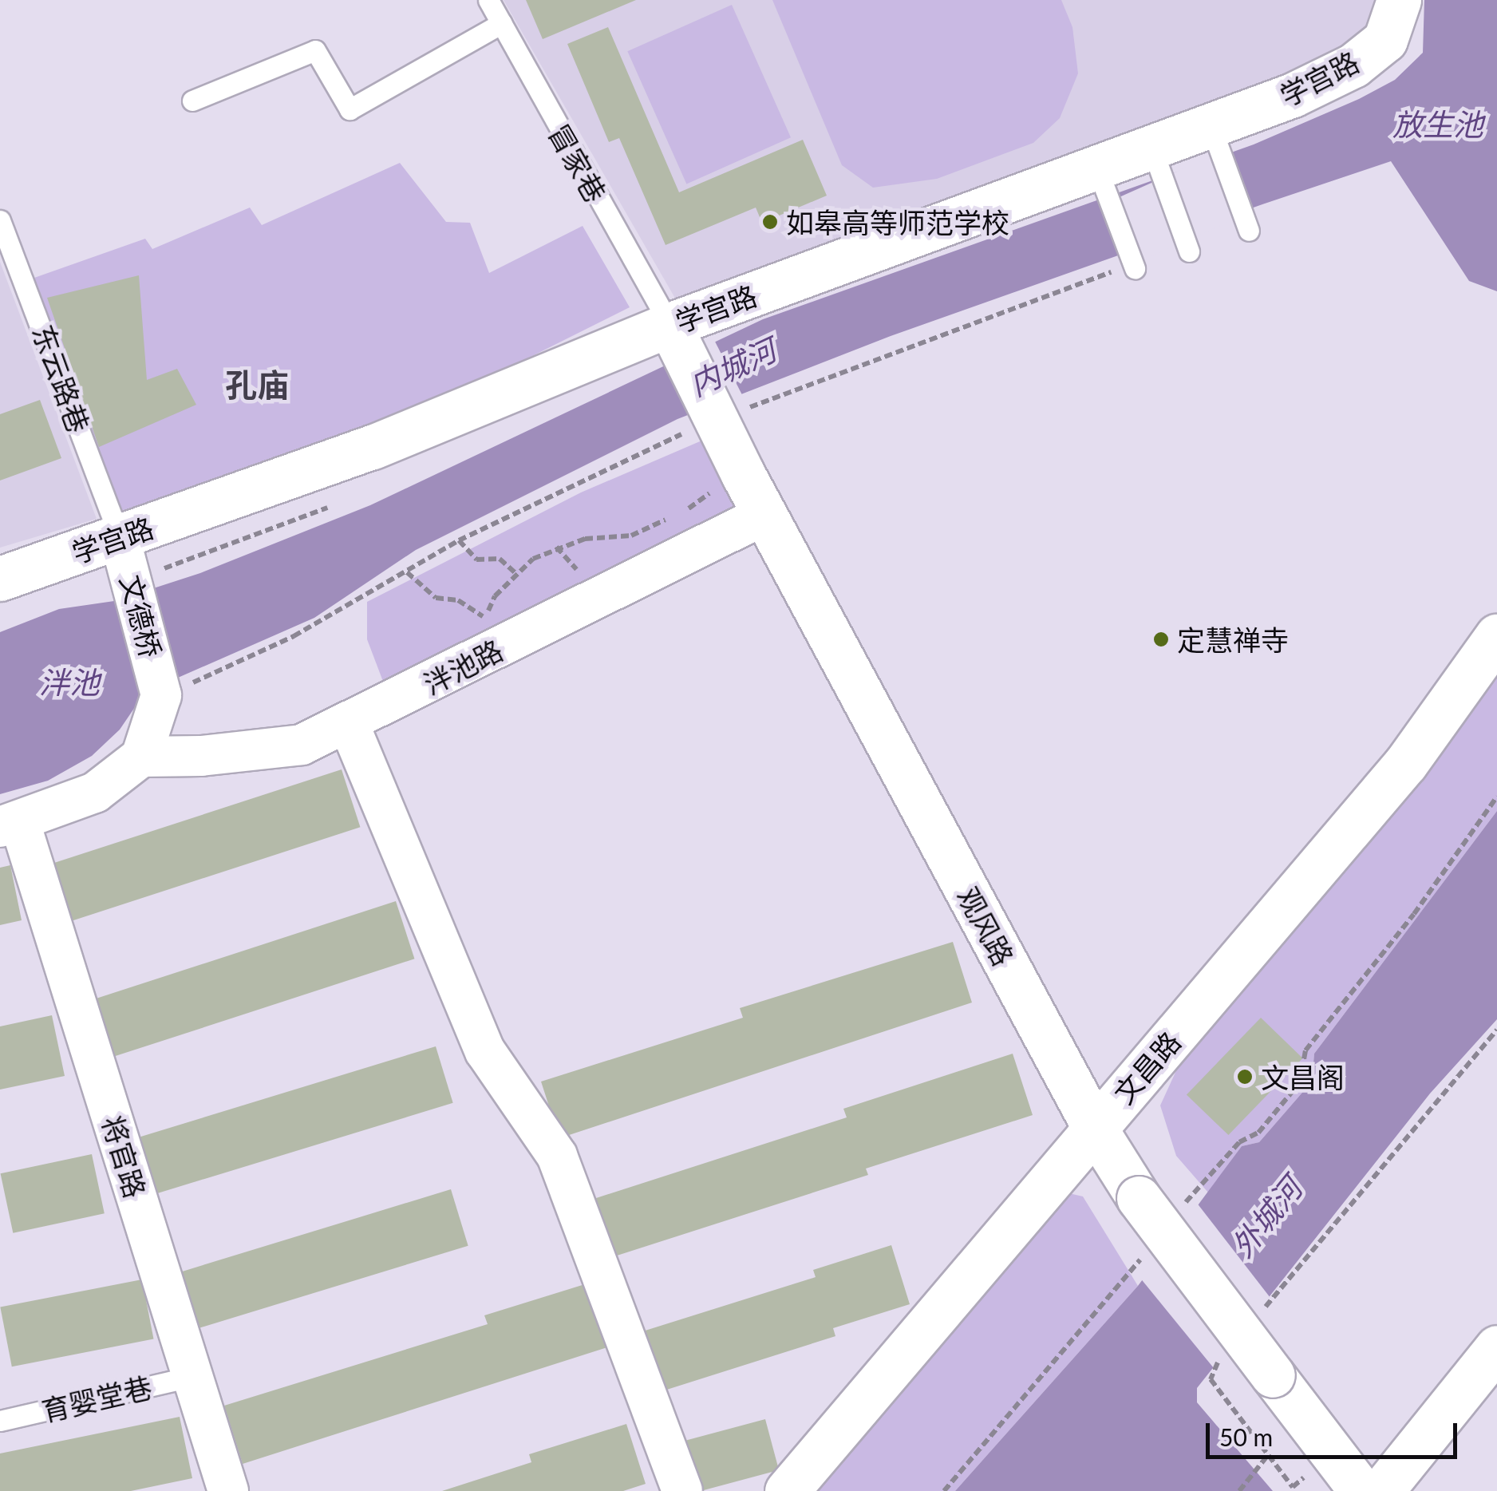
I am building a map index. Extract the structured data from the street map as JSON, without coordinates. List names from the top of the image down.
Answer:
{
  "streets": {
    "street": [
      "学宫路",
      "文德桥",
      "泮池路",
      "观风路",
      "文昌路",
      "将官路"
    ],
    "lane": ["冒家巷", "东云路巷", "育婴堂巷"]
  },
  "crossings": [
    ["学宫路", "冒家巷"],
    ["学宫路", "东云路巷"],
    ["学宫路", "文德桥"],
    ["学宫路", "观风路"],
    ["冒家巷", "观风路"],
    ["东云路巷", "文德桥"],
    ["泮池路", "观风路"],
    ["观风路", "文昌路"],
    ["将官路", "育婴堂巷"]
  ],
  "districts": ["孔庙"],
  "water": [
    "放生池",
    "内城河",
    "泮池",
    "外城河"
  ],
  "places": ["如皋高等师范学校", "定慧禅寺", "文昌阁"],
  "scale_bar": "50 m"
}
